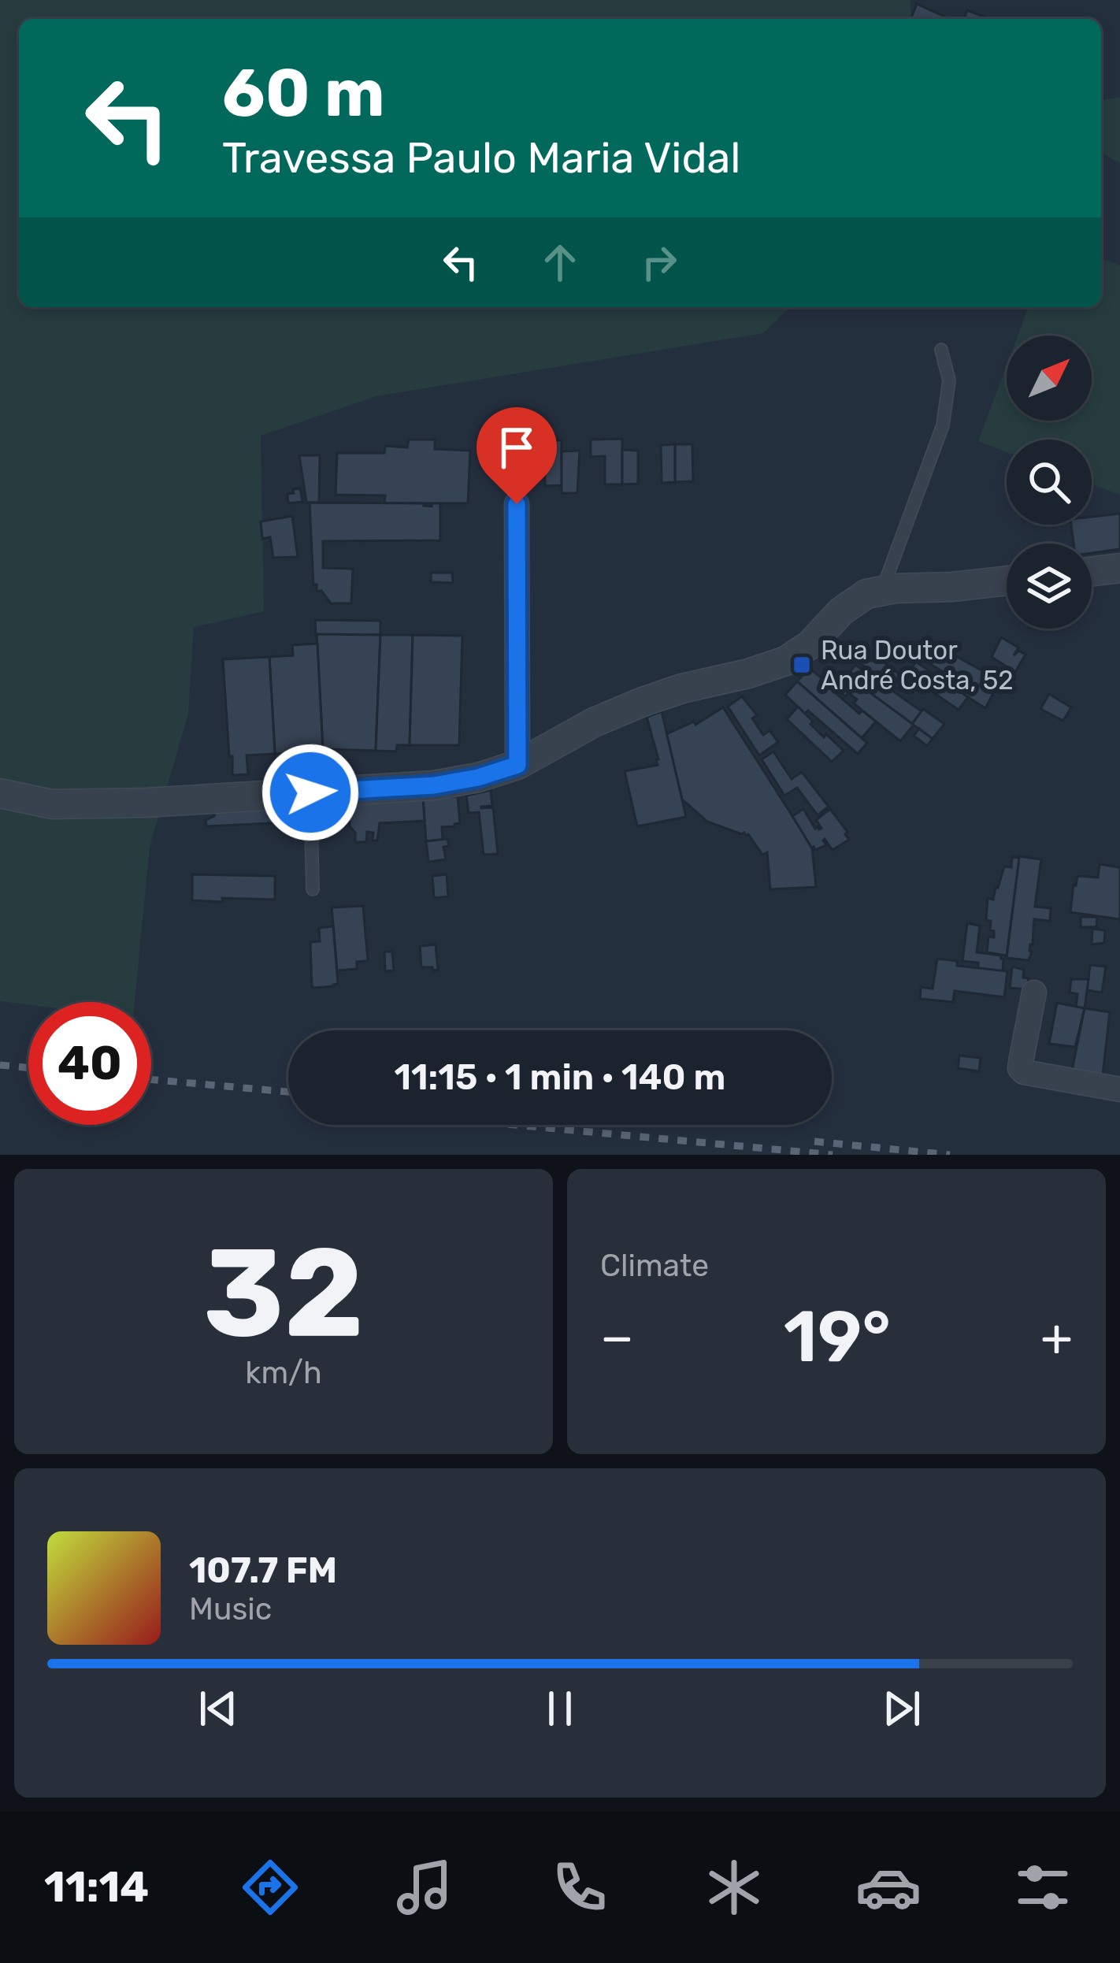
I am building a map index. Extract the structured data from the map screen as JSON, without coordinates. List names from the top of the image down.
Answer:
{
  "places": {
    "transit": ["Rua Doutor André Costa, 52"]
  },
  "north": "top right",
  "page": {
    "turn": ["60 m", "Travessa Paulo Maria Vidal"],
    "limit": "40",
    "trip": "11:15 · 1 min · 140 m",
    "tile": [
      ["32", "km/h"],
      "Climate"
    ],
    "heat": ["−", "19°", "+"],
    "song": ["107.7 FM", "Music"],
    "tabs": "11:14"
  }
}
